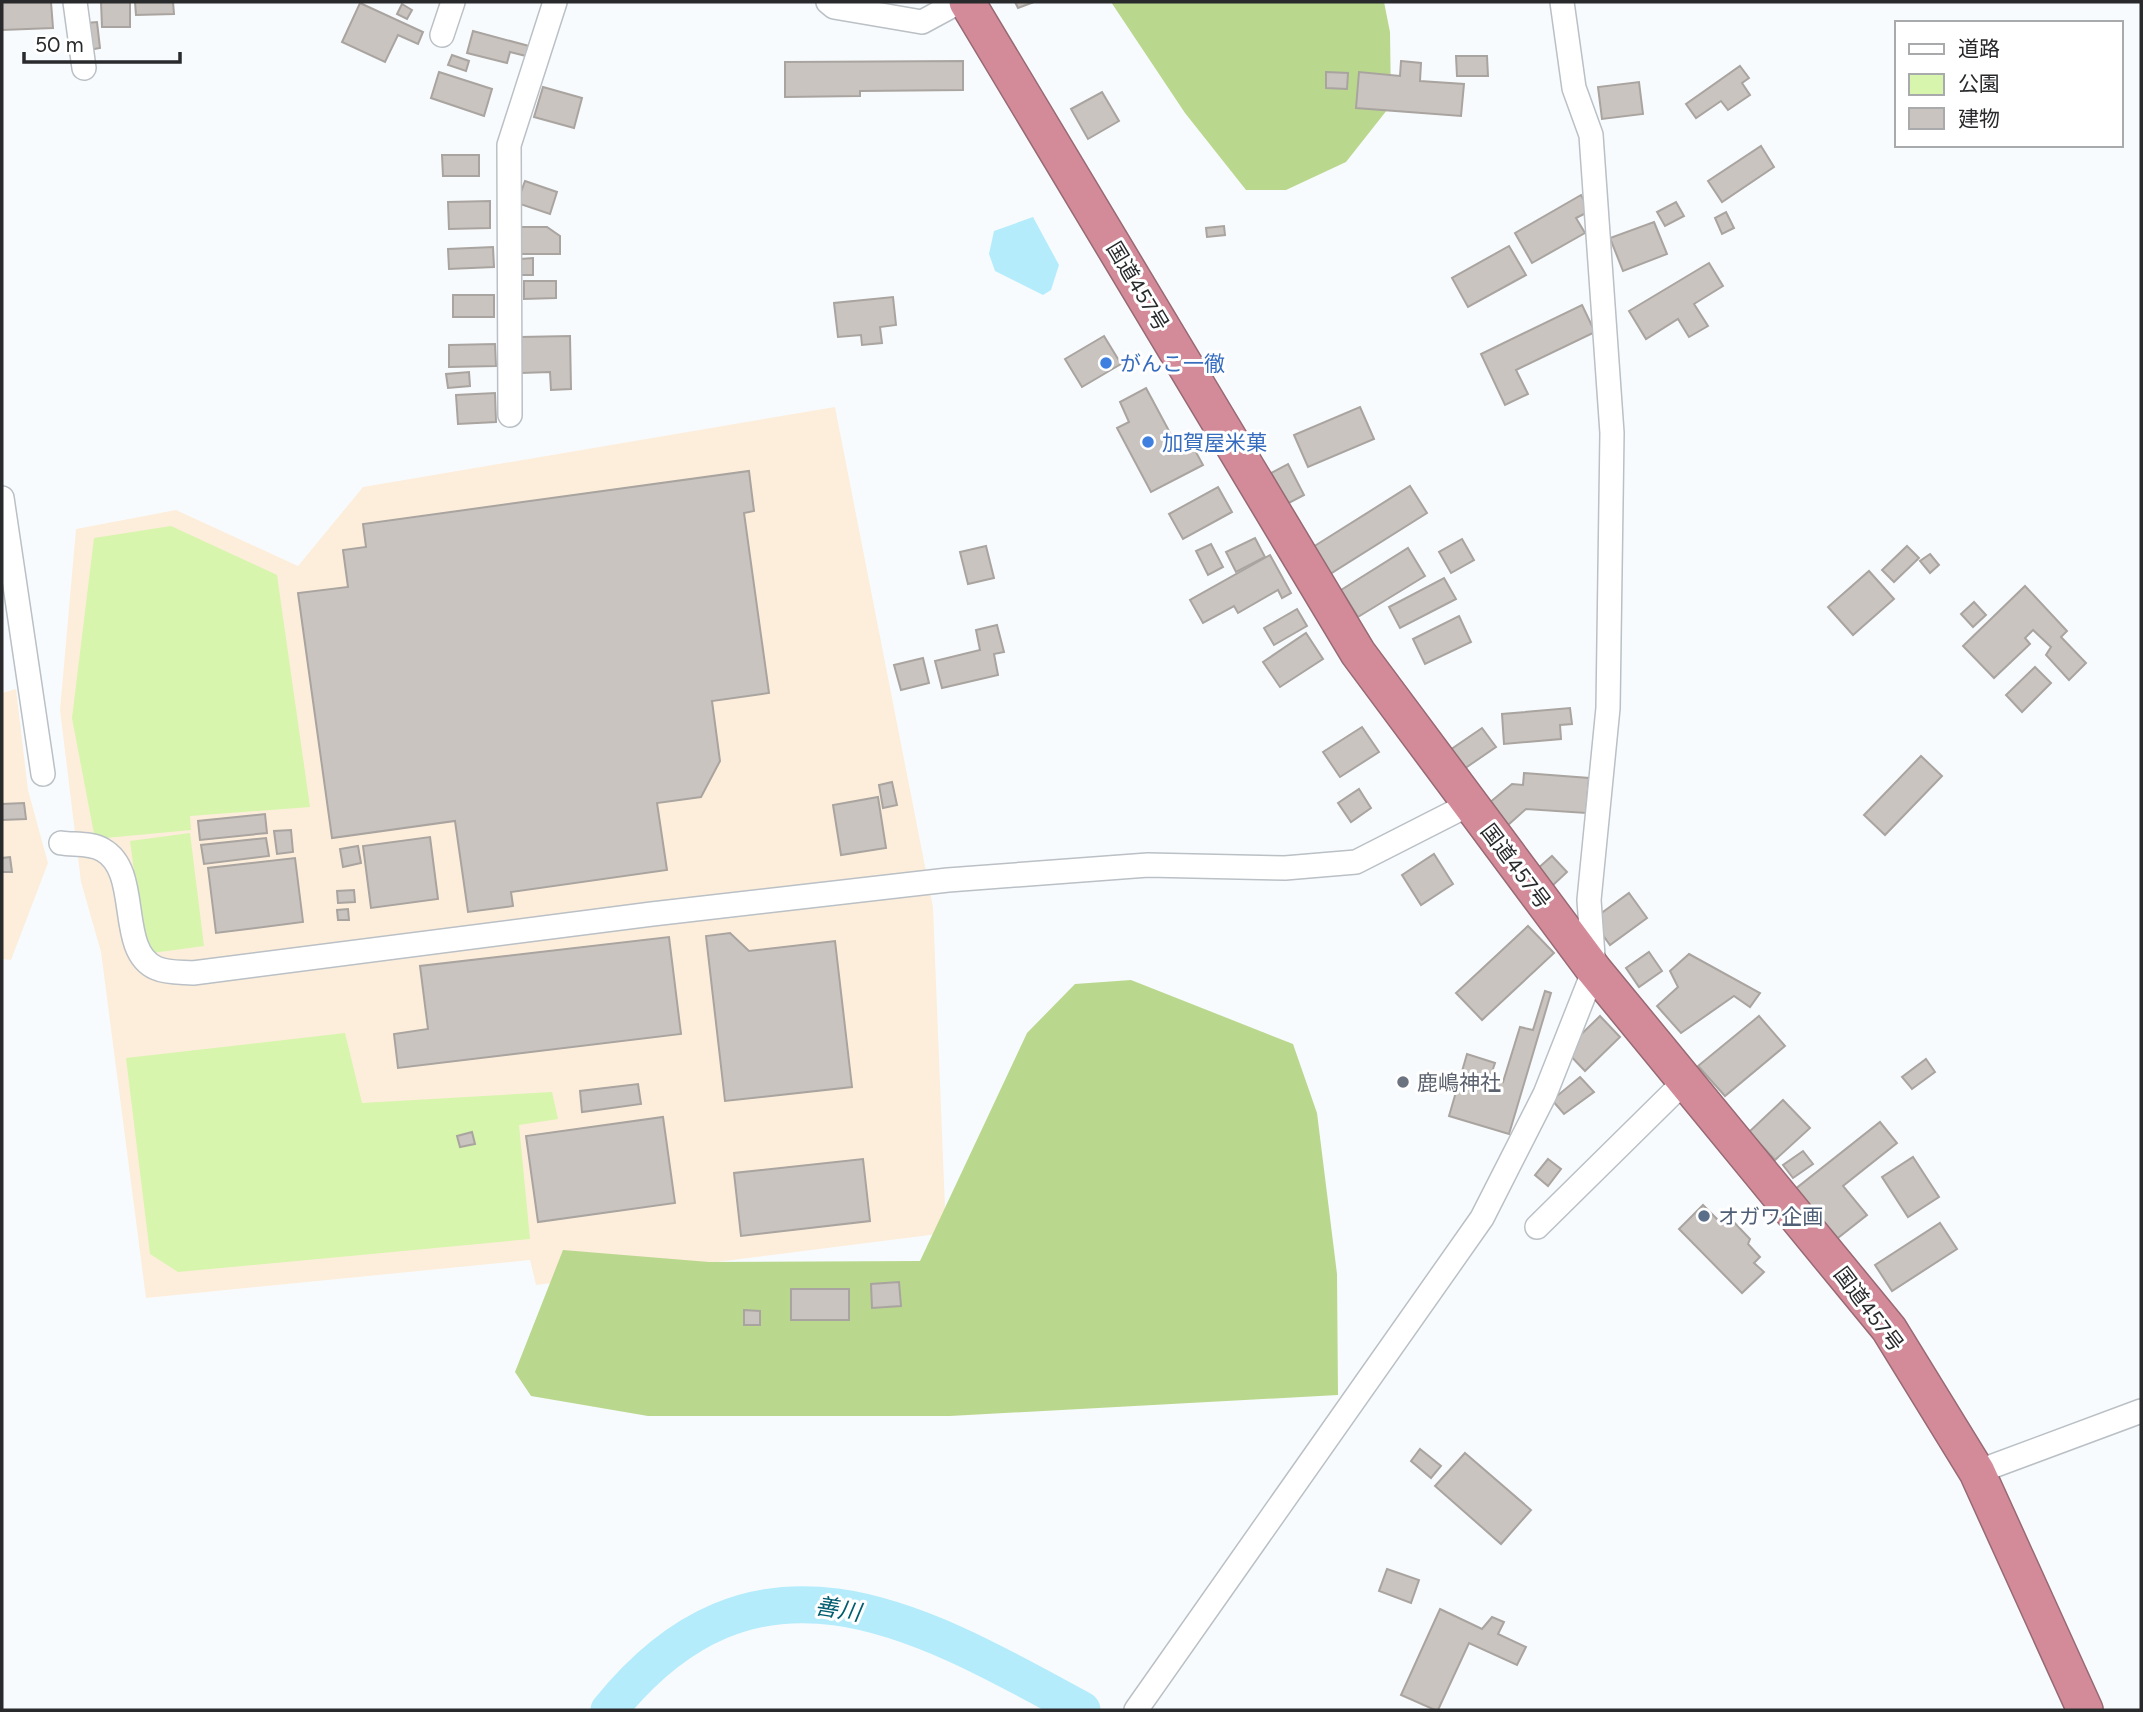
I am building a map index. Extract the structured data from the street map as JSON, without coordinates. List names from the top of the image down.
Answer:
{
  "streets": {
    "highway": ["国道457号"]
  },
  "water": ["善川"],
  "places": [
    "がんこ一徹",
    "加賀屋米菓",
    "鹿嶋神社",
    "オガワ企画"
  ],
  "legend": ["道路", "公園", "建物"],
  "scale_bar": "50 m"
}
